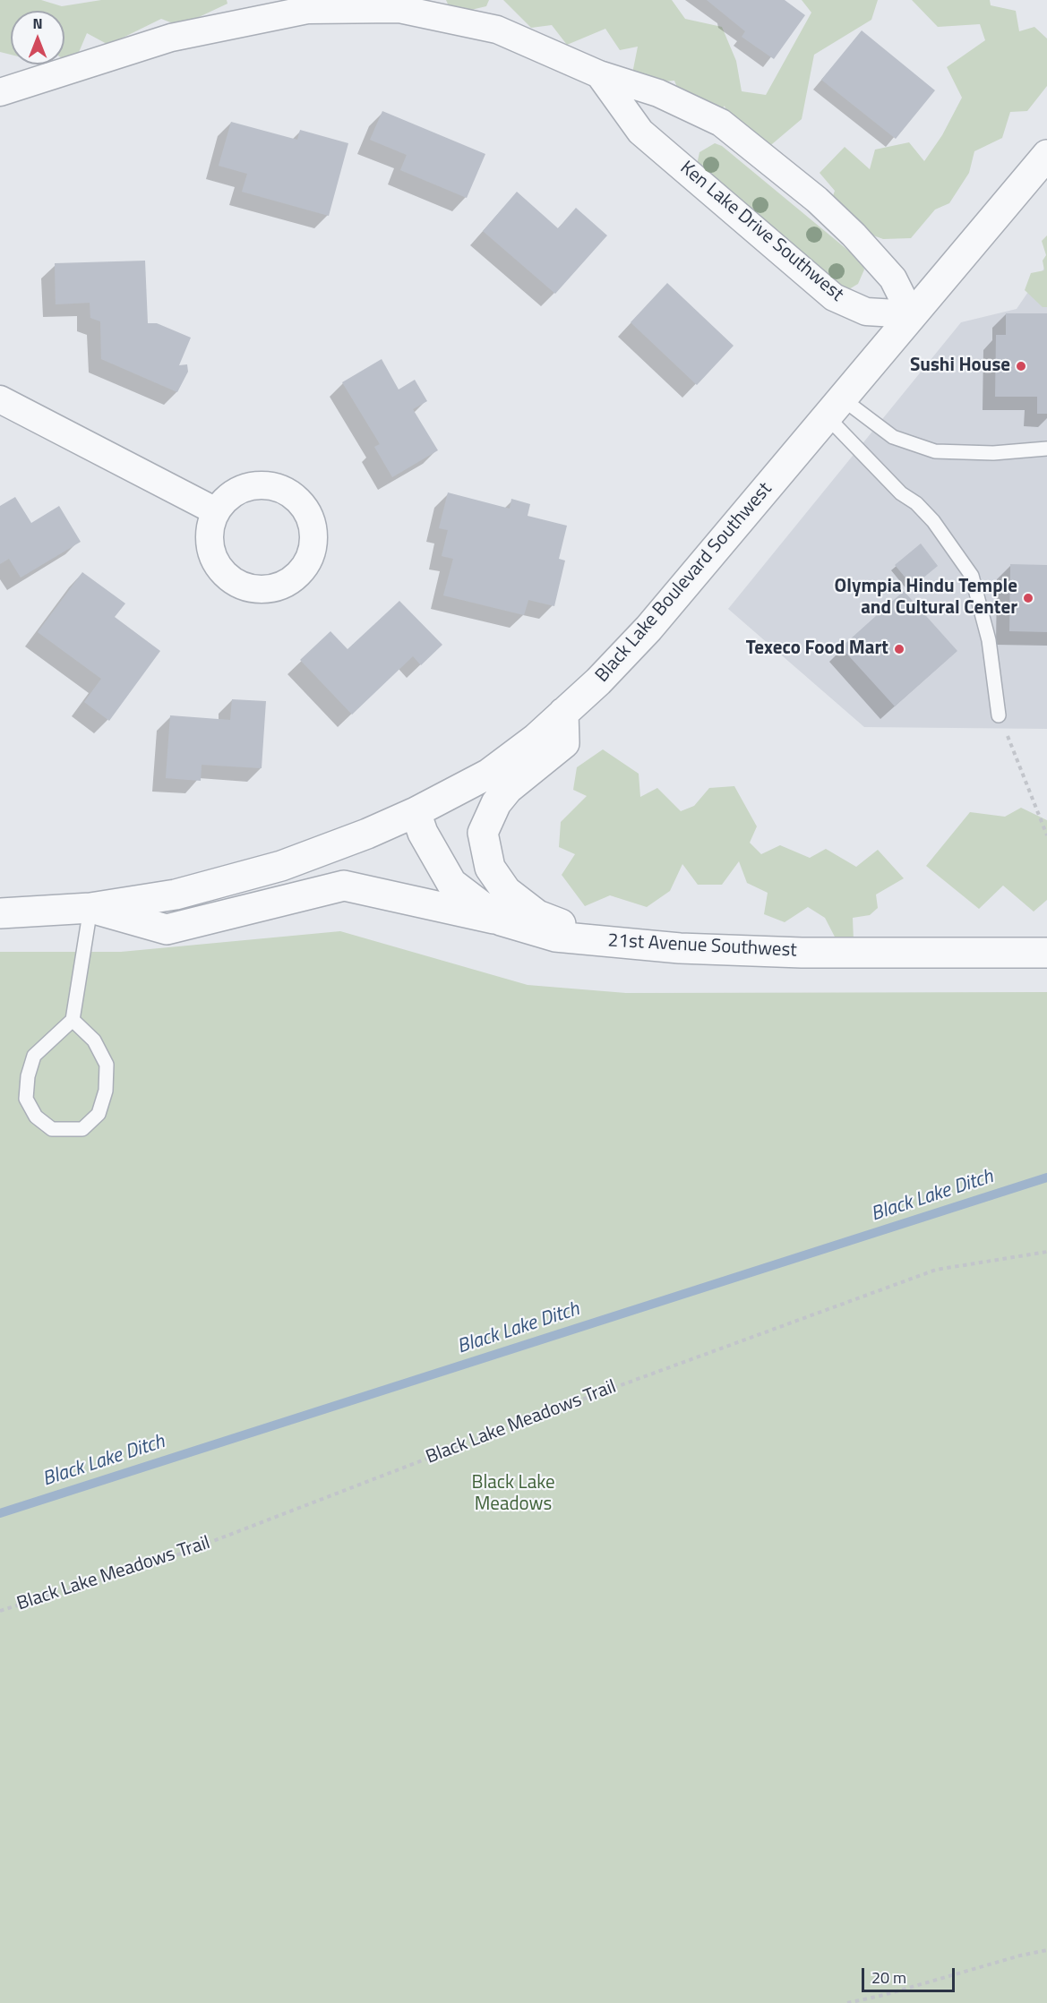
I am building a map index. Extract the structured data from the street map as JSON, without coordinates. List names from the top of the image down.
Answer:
{
  "streets": {
    "street": ["Ken Lake Drive Southwest", "Black Lake Boulevard Southwest", "21st Avenue Southwest"],
    "path": ["Black Lake Meadows Trail"]
  },
  "crossings": [
    ["Ken Lake Drive Southwest", "Black Lake Boulevard Southwest"],
    ["Black Lake Boulevard Southwest", "21st Avenue Southwest"]
  ],
  "water": ["Black Lake Ditch"],
  "parks": ["Black Lake Meadows"],
  "places": ["Sushi House", "Olympia Hindu Temple and Cultural Center", "Texeco Food Mart"],
  "scale_bar": "20 m",
  "north": "top"
}
